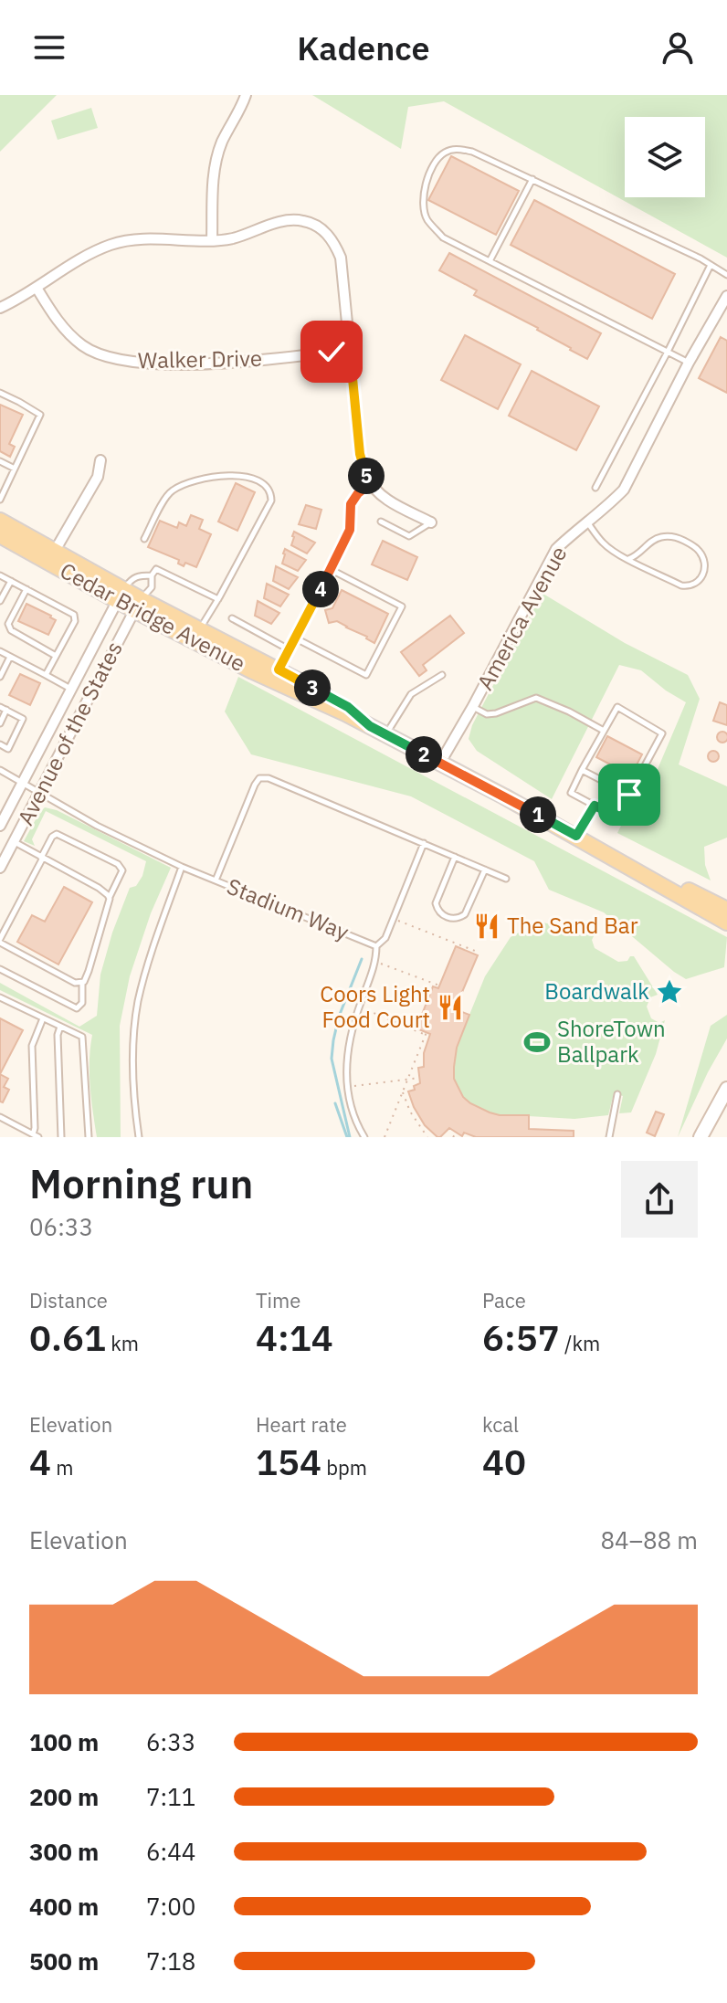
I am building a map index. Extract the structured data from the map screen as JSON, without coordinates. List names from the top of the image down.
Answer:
{
  "streets": {
    "main road": ["Cedar Bridge Avenue"],
    "street": ["Walker Drive", "America Avenue", "Avenue of the States"],
    "lane": ["Stadium Way"]
  },
  "crossings": [
    ["Cedar Bridge Avenue", "America Avenue"],
    ["Cedar Bridge Avenue", "Avenue of the States"],
    ["Avenue of the States", "Stadium Way"]
  ],
  "places": {
    "restaurant": ["The Sand Bar", "Coors Light Food Court"],
    "place": ["Boardwalk"],
    "sports": ["ShoreTown Ballpark"]
  },
  "page": {
    "header": "Kadence",
    "pins": [
      "5",
      "4",
      "3",
      "2",
      "1"
    ],
    "heading": ["Morning run", "06:33"],
    "stats": [
      ["Distance", "0.61 km"],
      ["Time", "4:14"],
      ["Pace", "6:57 /km"],
      ["Elevation", "4 m"],
      ["Heart rate", "154 bpm"],
      ["kcal", "40"]
    ],
    "chart": ["Elevation", "84–88 m"],
    "list": [
      {
        "name": "100 m",
        "note": "6:33"
      },
      {
        "name": "200 m",
        "note": "7:11"
      },
      {
        "name": "300 m",
        "note": "6:44"
      },
      {
        "name": "400 m",
        "note": "7:00"
      },
      {
        "name": "500 m",
        "note": "7:18"
      }
    ]
  }
}
